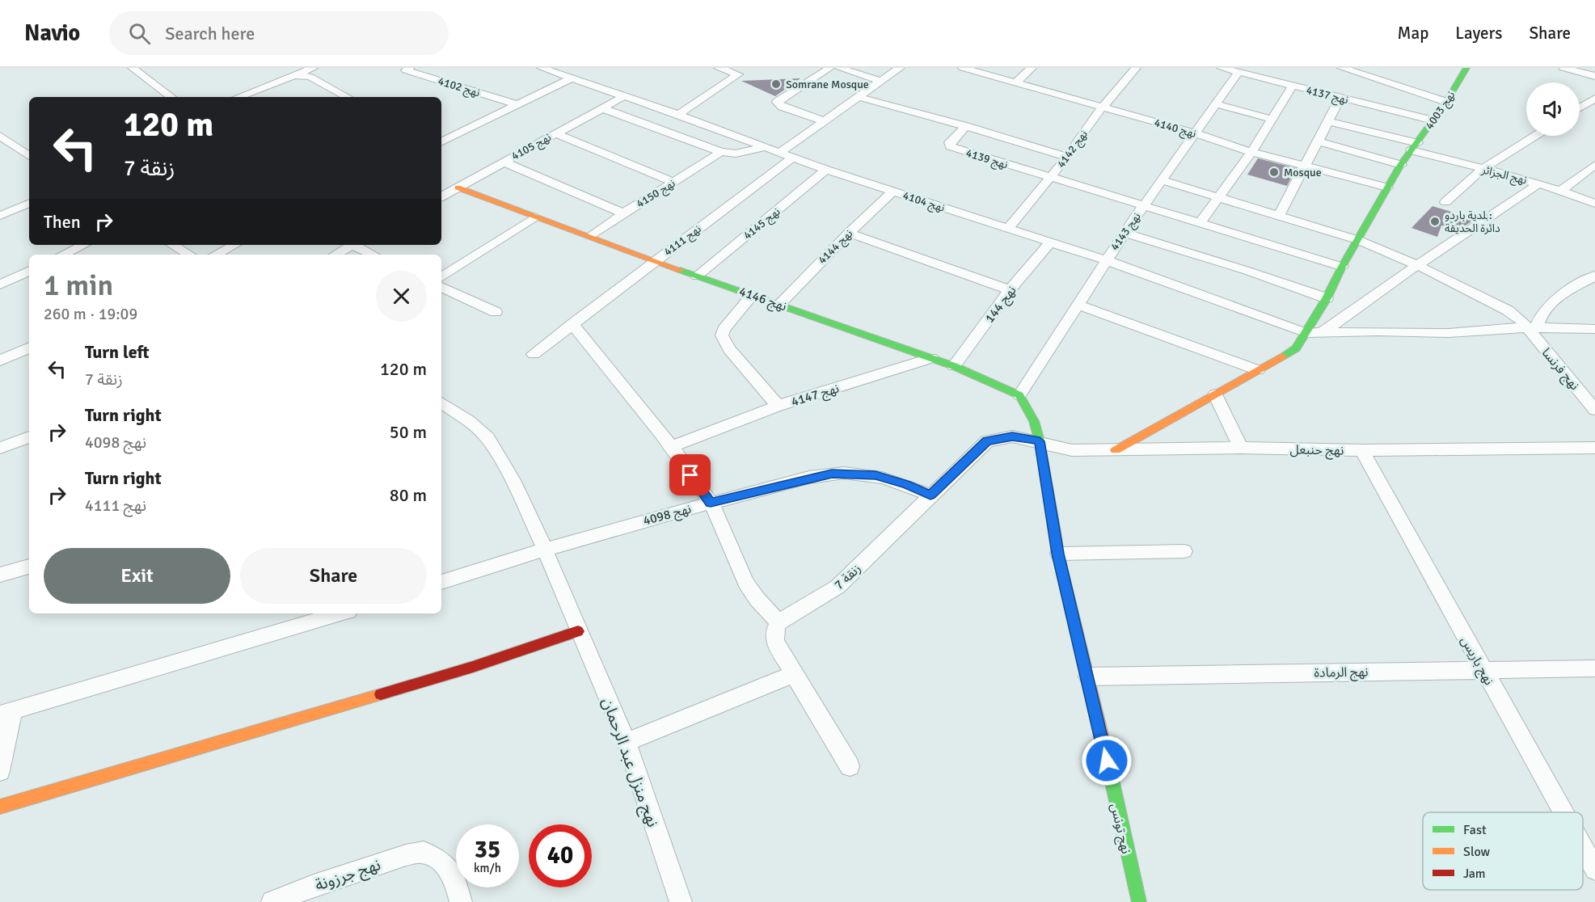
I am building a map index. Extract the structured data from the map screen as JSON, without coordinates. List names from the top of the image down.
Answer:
{
  "streets": {
    "street": [
      "نهج 4102",
      "نهج 4137",
      "نهج 4003",
      "نهج 4140",
      "نهج 4105",
      "نهج 4142",
      "نهج 4139",
      "نهج الجزائر",
      "نهج 4150",
      "نهج 4104",
      "نهج 4145",
      "نهج 4143",
      "نهج 4111",
      "نهج 4144",
      "نهج 4146",
      "نهج 144",
      "نهج فرنسا",
      "نهج 4147",
      "نهج حنبعل",
      "نهج 4098",
      "زنقة 7",
      "نهج باريس",
      "نهج الرمادة",
      "نهج منزل عبد الرحمان",
      "نهج تونس",
      "نهج جرزونة"
    ]
  },
  "crossings": [
    ["نهج 4137", "نهج 4003"],
    ["نهج 4137", "نهج 4143"],
    ["نهج 4003", "نهج 4140"],
    ["نهج 4003", "نهج الجزائر"],
    ["نهج 4003", "نهج 4104"],
    ["نهج 4003", "نهج فرنسا"],
    ["نهج 4003", "نهج حنبعل"],
    ["نهج 4140", "نهج 4142"],
    ["نهج 4140", "نهج 4143"],
    ["نهج 4105", "نهج 4104"],
    ["نهج 4105", "نهج 4146"],
    ["نهج 4142", "نهج 4139"],
    ["نهج 4142", "نهج 4104"],
    ["نهج 4150", "نهج 4146"],
    ["نهج 4104", "نهج 4145"],
    ["نهج 4104", "نهج 4143"],
    ["نهج 4104", "نهج 4111"],
    ["نهج 4104", "نهج 4144"],
    ["نهج 4104", "نهج 144"],
    ["نهج 4145", "نهج 4146"],
    ["نهج 4143", "نهج 4146"],
    ["نهج 4143", "نهج فرنسا"],
    ["نهج 4111", "نهج 4146"],
    ["نهج 4144", "نهج 4146"],
    ["نهج 4146", "نهج 144"],
    ["نهج 4146", "نهج 4147"],
    ["نهج حنبعل", "زنقة 7"],
    ["نهج حنبعل", "نهج باريس"],
    ["نهج حنبعل", "نهج تونس"],
    ["نهج 4098", "زنقة 7"],
    ["زنقة 7", "نهج تونس"],
    ["نهج باريس", "نهج الرمادة"],
    ["نهج الرمادة", "نهج تونس"]
  ],
  "places": ["Somrane Mosque", "Mosque", "بلدية باردو: دائرة الحديقة"],
  "legend": ["Fast", "Slow", "Jam"],
  "page": {
    "header": "Navio",
    "search": "Search here",
    "nav": ["Map", "Layers", "Share"],
    "turn": ["120 m", "زنقة 7"],
    "then": "Then",
    "heading": ["1 min", "260 m · 19:09"],
    "list": [
      {
        "name": "Turn left",
        "note": "زنقة 7",
        "value": "120 m"
      },
      {
        "name": "Turn right",
        "note": "نهج 4098",
        "value": "50 m"
      },
      {
        "name": "Turn right",
        "note": "نهج 4111",
        "value": "80 m"
      }
    ],
    "buttons": ["Exit", "Share"],
    "speed": "35 km/h",
    "limit": "40"
  }
}
